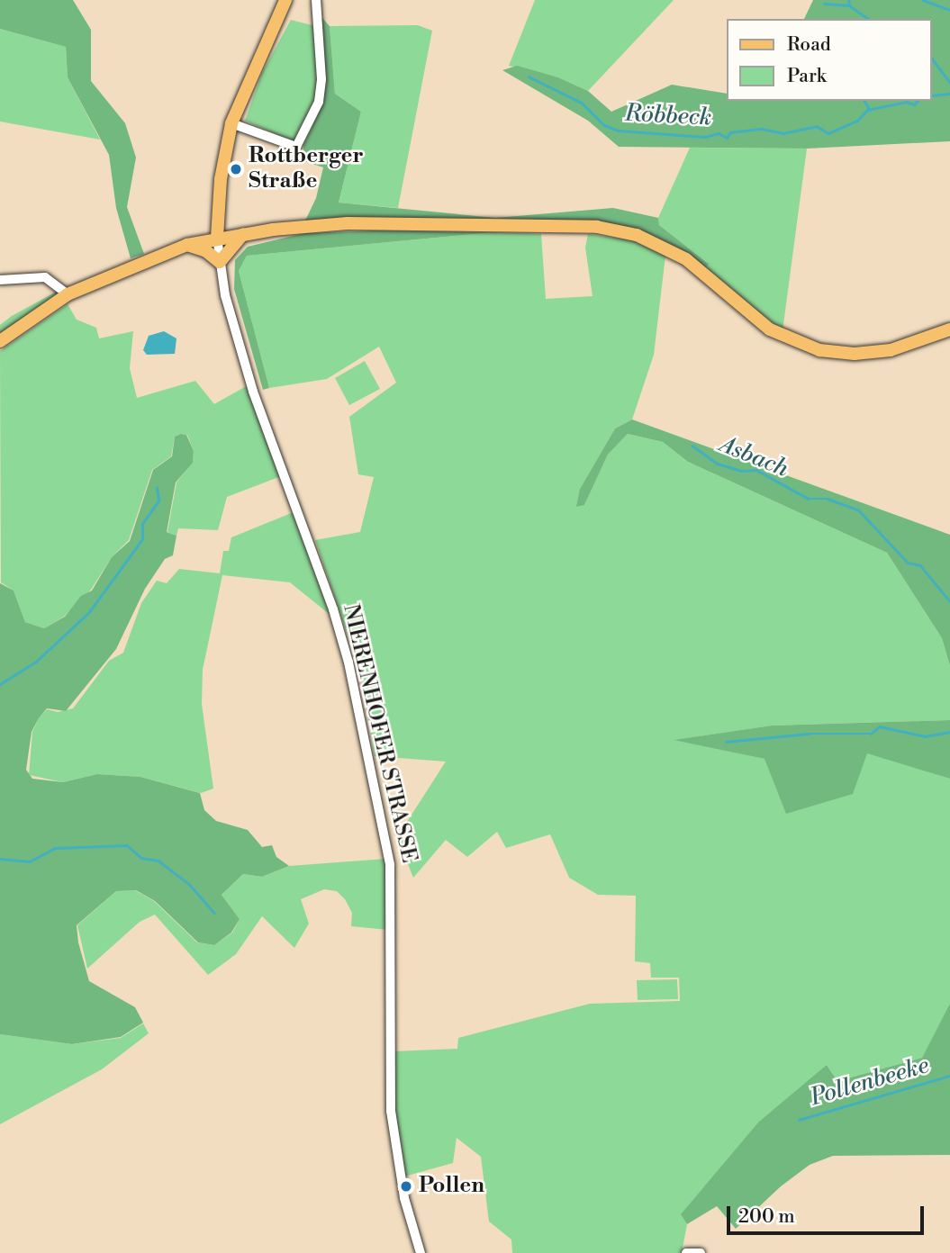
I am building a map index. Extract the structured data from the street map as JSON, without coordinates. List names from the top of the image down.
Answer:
{
  "streets": {
    "street": ["NIERENHOFER STRASSE"]
  },
  "water": ["Röbbeck", "Asbach", "Pollenbeeke"],
  "places": ["Rottberger Straße", "Pollen"],
  "legend": ["Road", "Park"],
  "scale_bar": "200 m"
}
